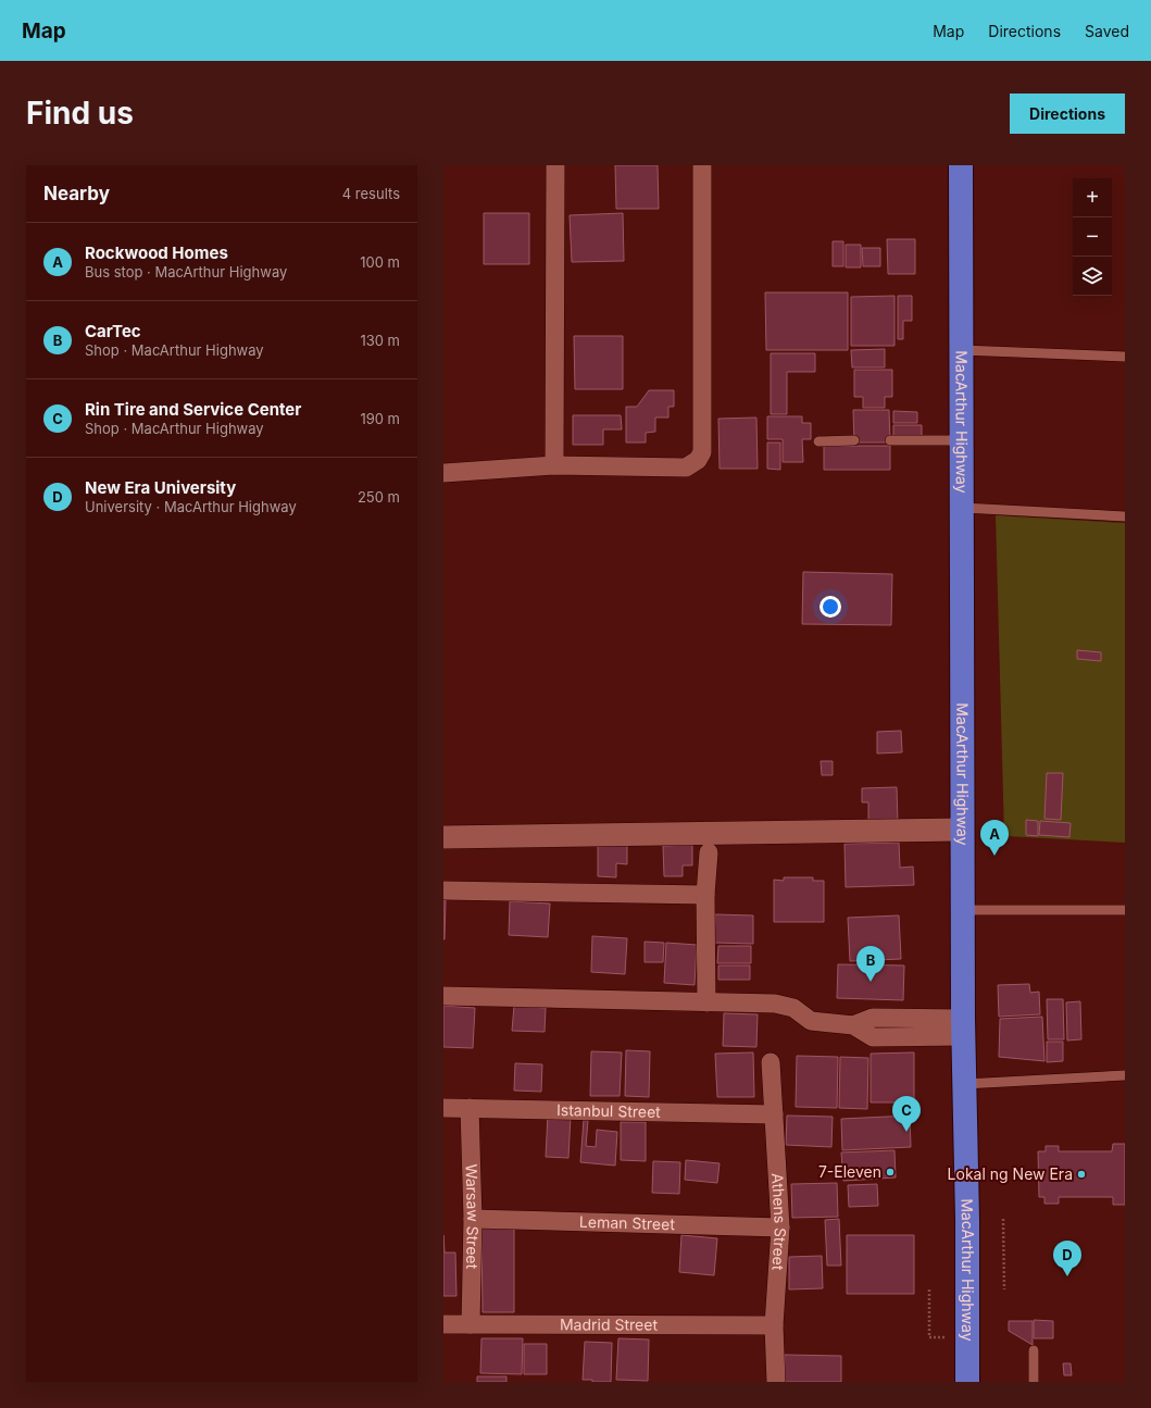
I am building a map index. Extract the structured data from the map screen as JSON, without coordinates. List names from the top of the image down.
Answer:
{
  "streets": {
    "highway": ["MacArthur Highway"],
    "street": [
      "Istanbul Street",
      "Warsaw Street",
      "Athens Street",
      "Leman Street",
      "Madrid Street"
    ]
  },
  "crossings": [
    ["Istanbul Street", "Warsaw Street"],
    ["Istanbul Street", "Athens Street"],
    ["Warsaw Street", "Leman Street"],
    ["Warsaw Street", "Madrid Street"],
    ["Athens Street", "Leman Street"],
    ["Athens Street", "Madrid Street"]
  ],
  "places": ["7-Eleven", "Lokal ng New Era"],
  "page": {
    "header": "Map",
    "nav": ["Map", "Directions", "Saved"],
    "buttons": "Directions",
    "title": "Find us",
    "heading": ["Nearby", "4 results"],
    "map_buttons": ["+", "−"],
    "list": [
      {
        "mark": "A",
        "name": "Rockwood Homes",
        "note": "Bus stop · MacArthur Highway",
        "value": "100 m"
      },
      {
        "mark": "B",
        "name": "CarTec",
        "note": "Shop · MacArthur Highway",
        "value": "130 m"
      },
      {
        "mark": "C",
        "name": "Rin Tire and Service Center",
        "note": "Shop · MacArthur Highway",
        "value": "190 m"
      },
      {
        "mark": "D",
        "name": "New Era University",
        "note": "University · MacArthur Highway",
        "value": "250 m"
      }
    ],
    "pins": [
      "A",
      "B",
      "C",
      "D"
    ]
  }
}
